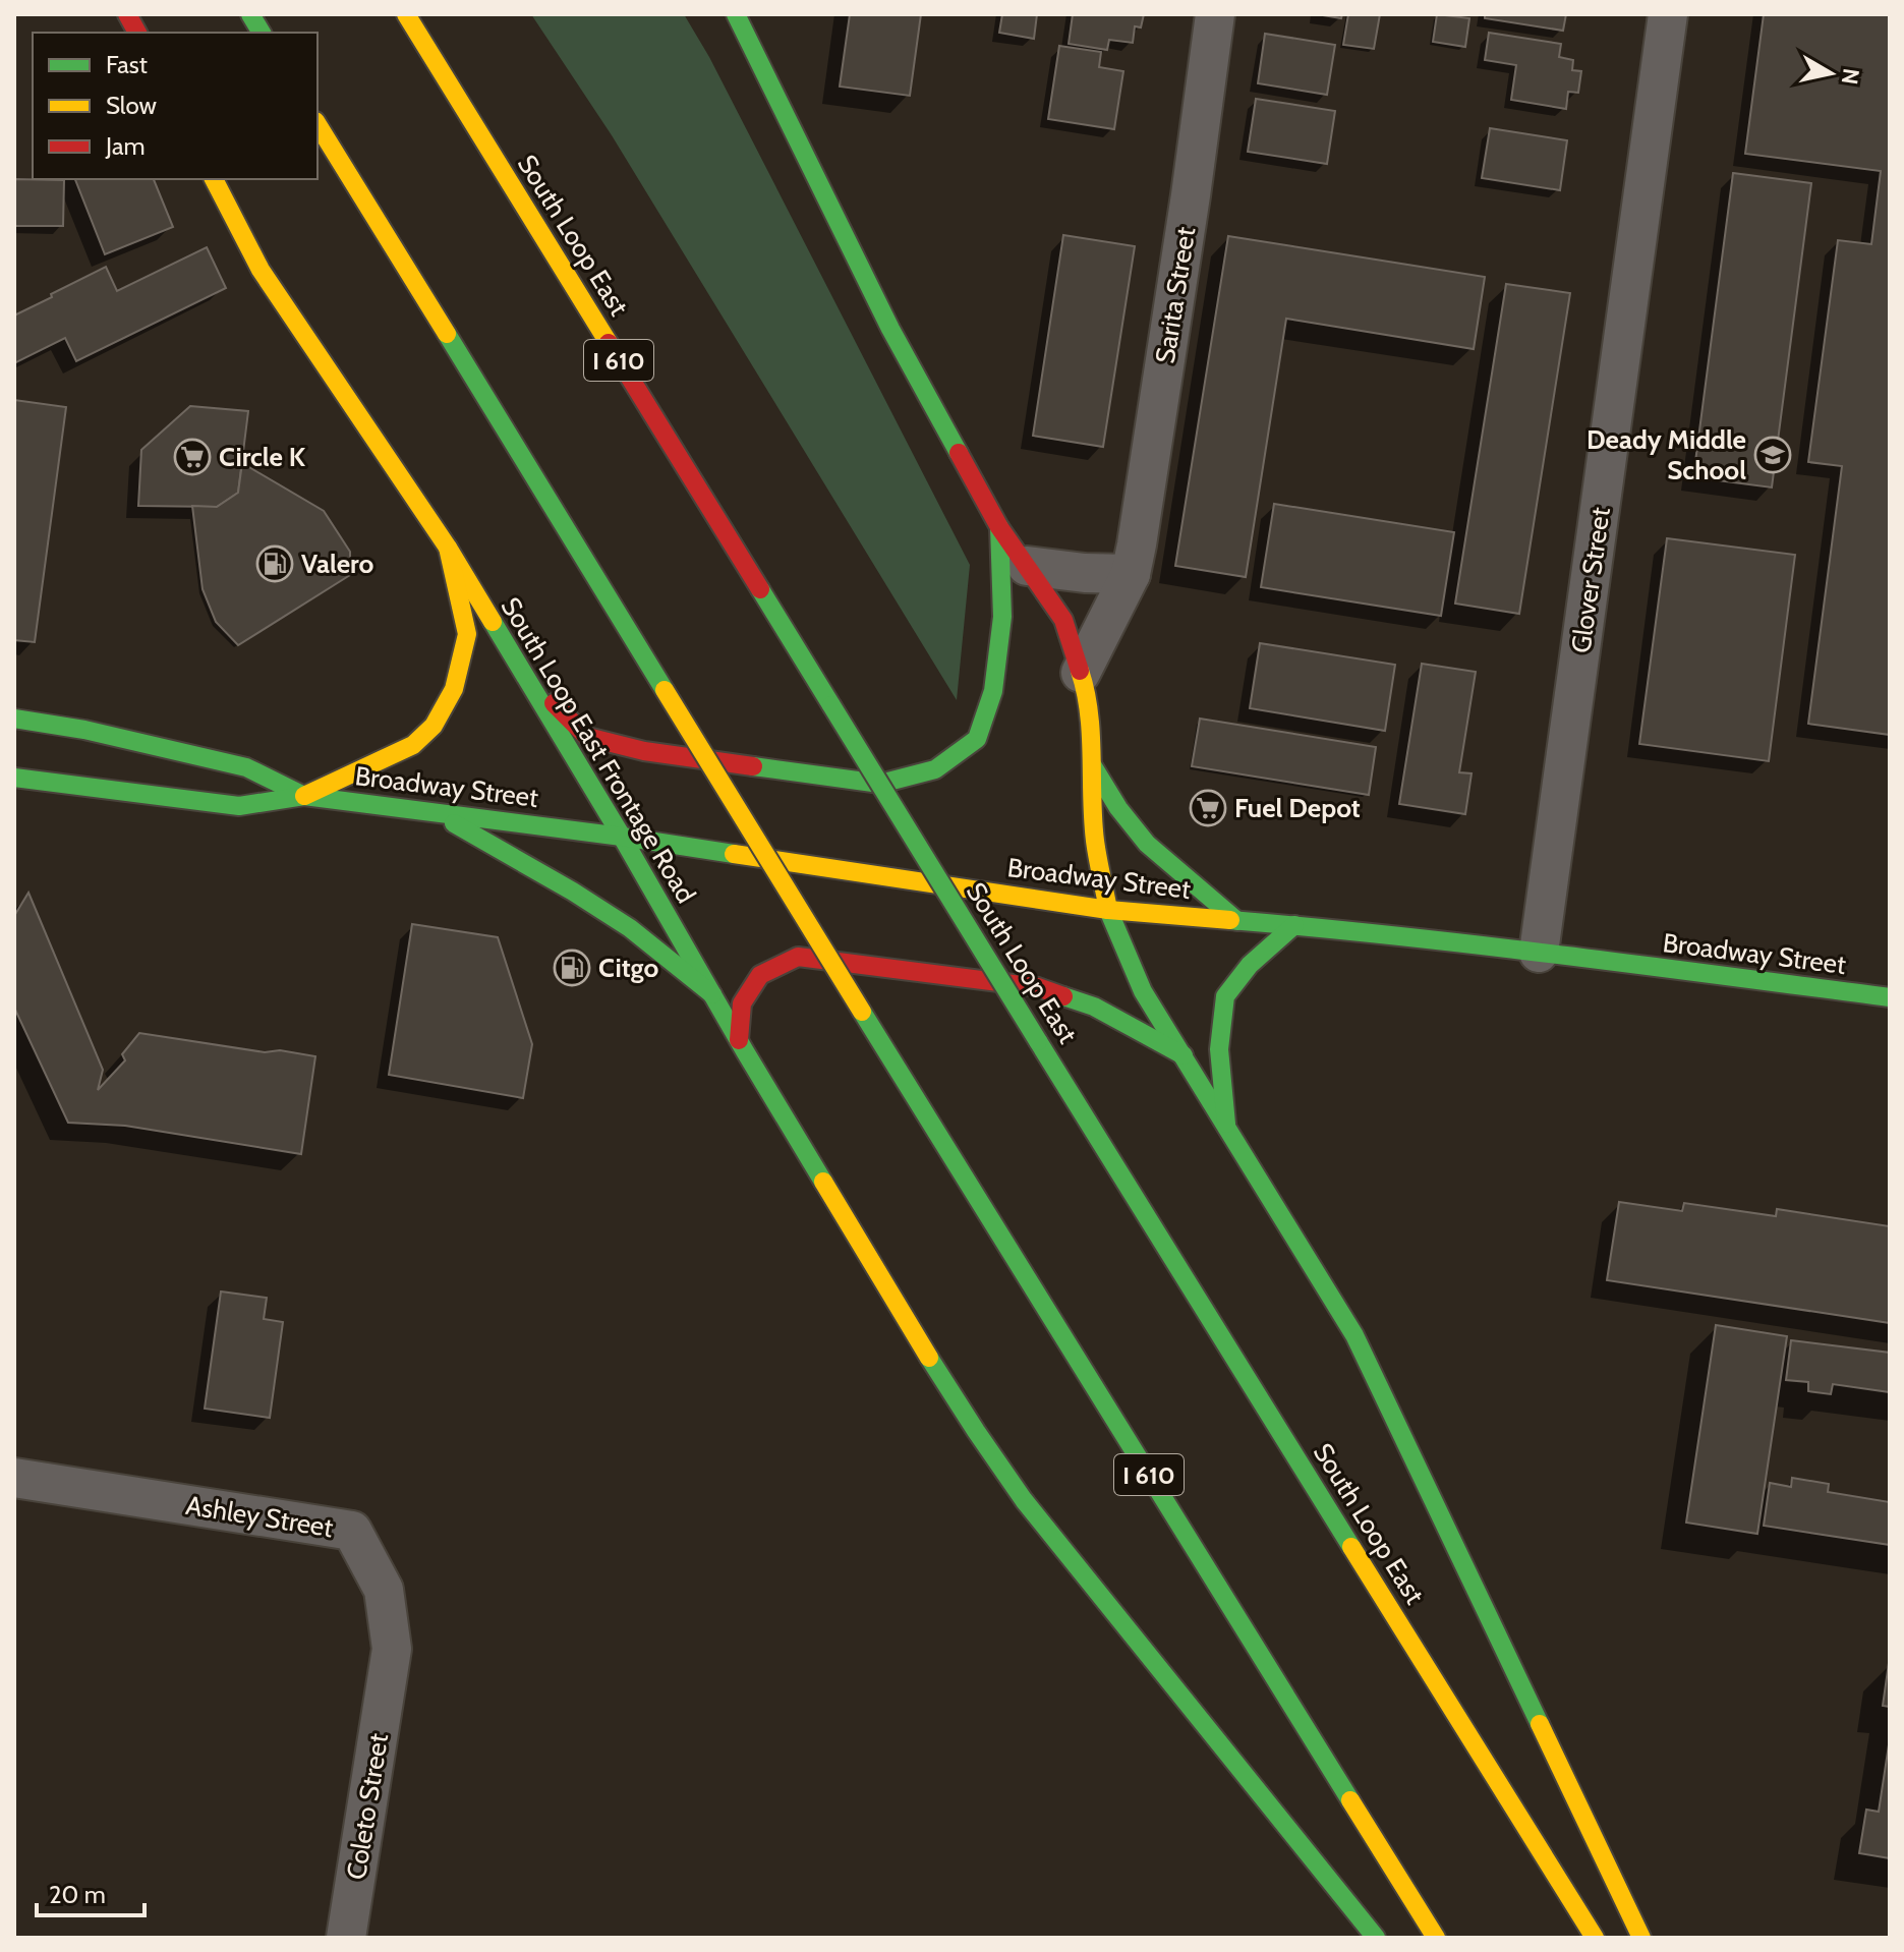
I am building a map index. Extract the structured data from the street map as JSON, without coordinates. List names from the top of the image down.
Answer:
{
  "streets": {
    "main road": [
      "South Loop East",
      "I 610",
      "South Loop East Frontage Road",
      "Broadway Street"
    ],
    "street": [
      "Sarita Street",
      "Glover Street",
      "Ashley Street",
      "Coleto Street"
    ]
  },
  "crossings": [
    ["Glover Street", "Broadway Street"],
    ["South Loop East Frontage Road", "Broadway Street"],
    ["Ashley Street", "Coleto Street"]
  ],
  "places": {
    "school or university": ["Deady Middle School"],
    "supermarket": ["Circle K", "Fuel Depot"],
    "fuel station": ["Valero", "Citgo"]
  },
  "legend": ["Fast", "Slow", "Jam"],
  "scale_bar": "20 m",
  "north": "right"
}
